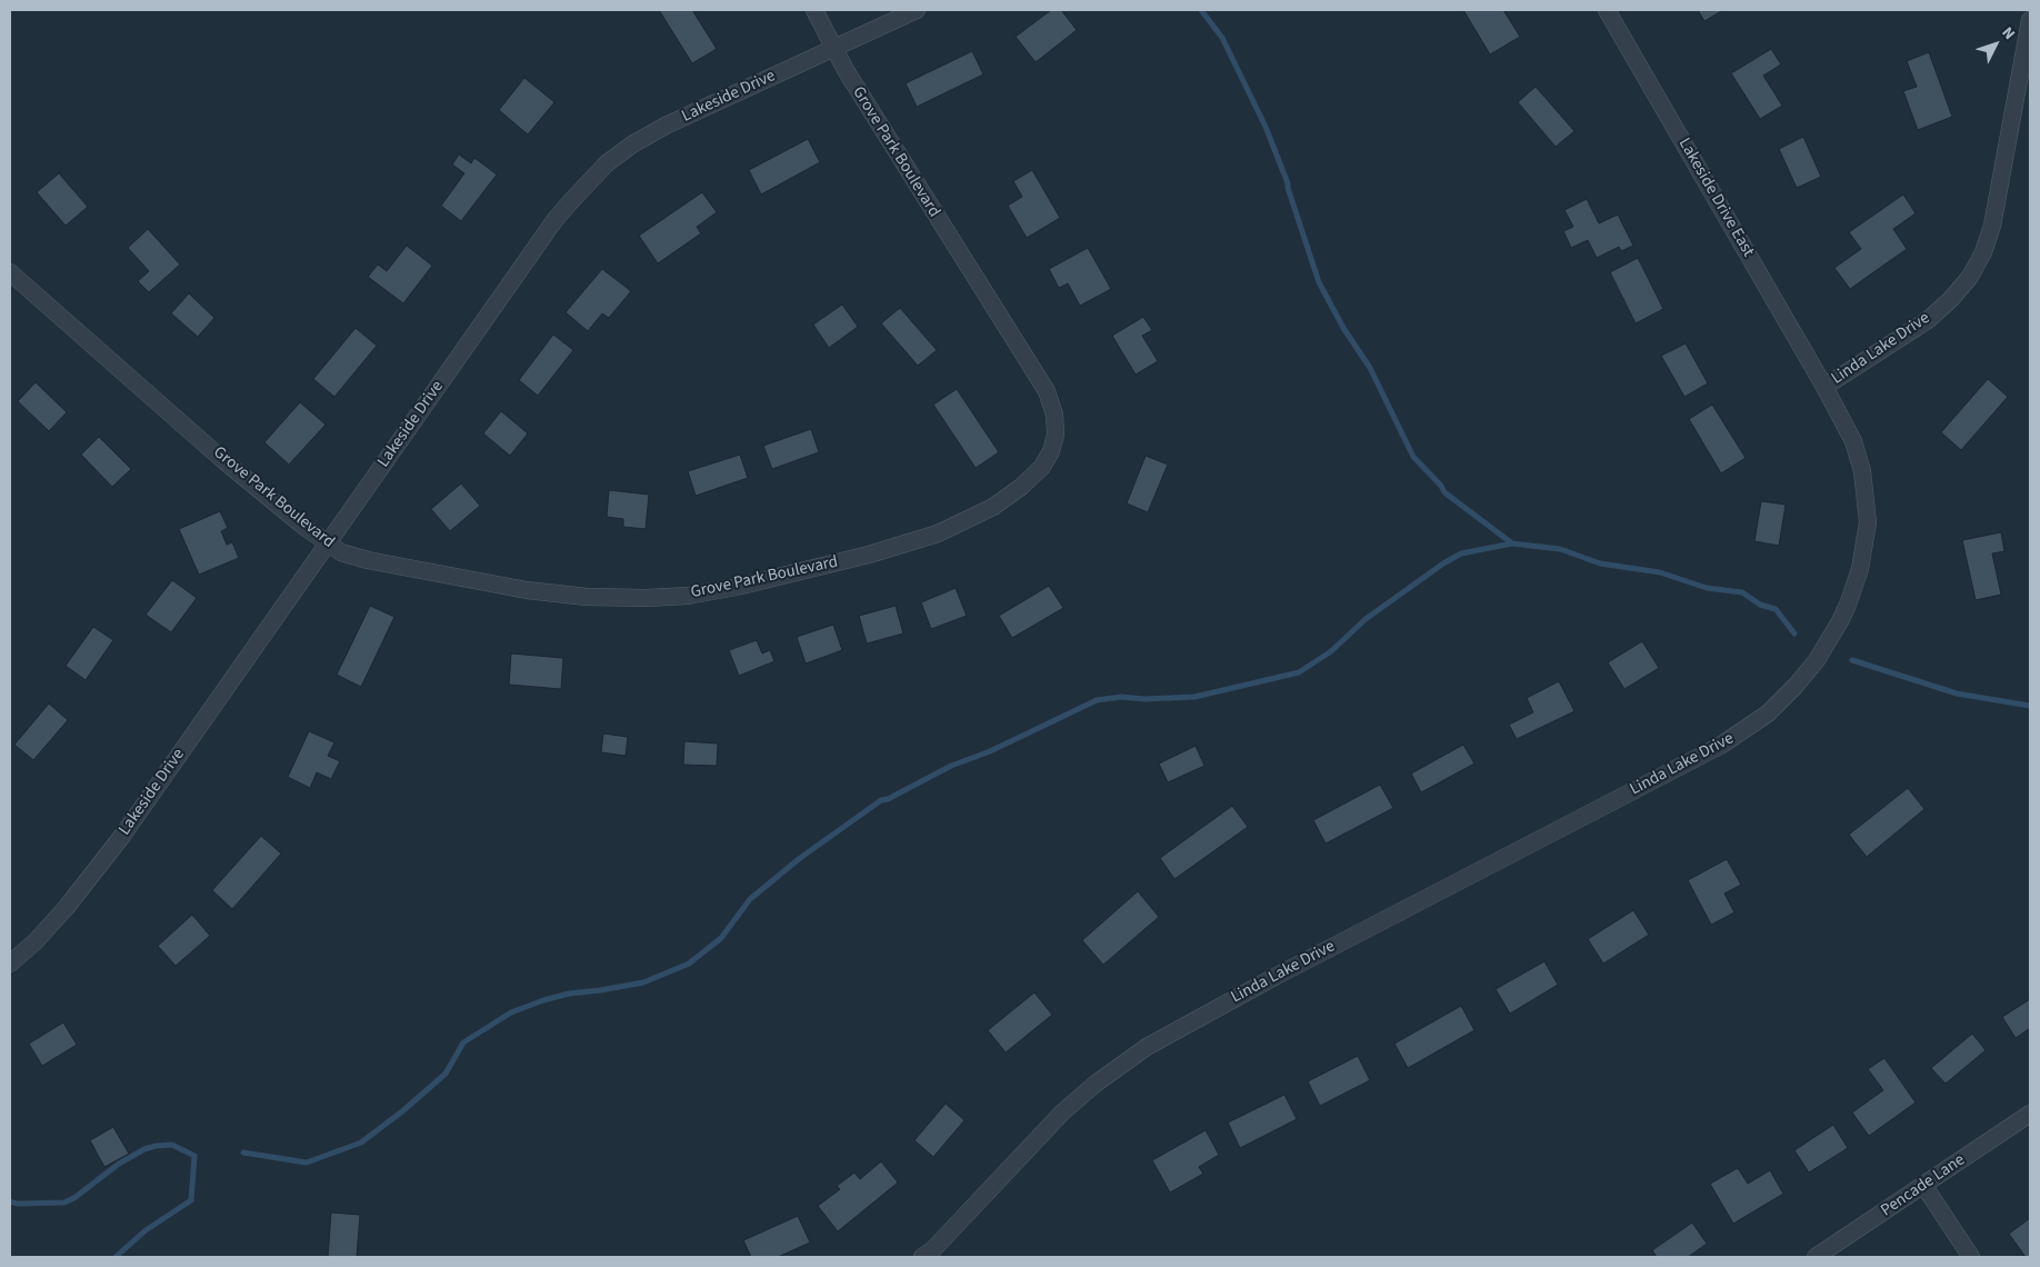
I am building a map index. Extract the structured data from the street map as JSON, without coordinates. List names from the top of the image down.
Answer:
{
  "streets": {
    "street": [
      "Lakeside Drive",
      "Grove Park Boulevard",
      "Lakeside Drive East",
      "Linda Lake Drive",
      "Pencade Lane"
    ]
  },
  "crossings": [
    ["Lakeside Drive", "Grove Park Boulevard"],
    ["Lakeside Drive East", "Linda Lake Drive"]
  ],
  "north": "top right"
}
